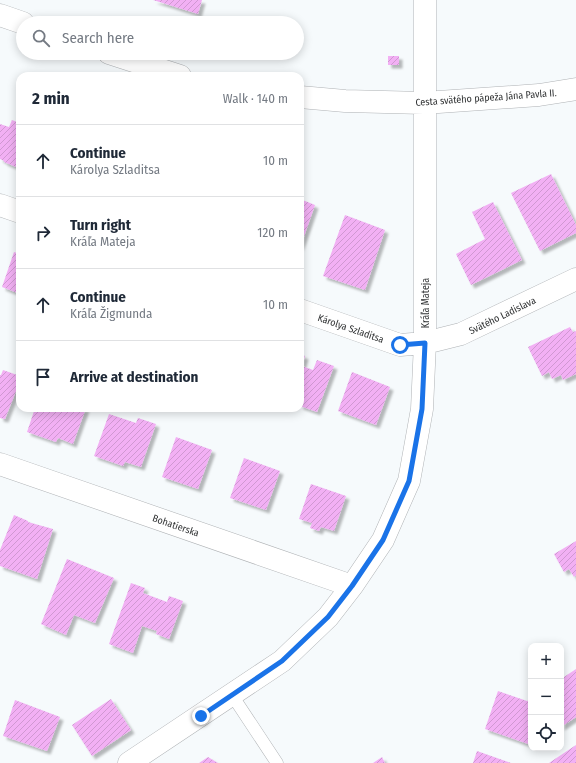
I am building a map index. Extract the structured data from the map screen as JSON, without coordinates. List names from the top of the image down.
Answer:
{
  "streets": {
    "street": [
      "Cesta svätého pápeža Jána Pavla II.",
      "Kráľa Mateja",
      "Svätého Ladislava",
      "Károlya Szladitsa",
      "Bohatierska"
    ]
  },
  "crossings": [
    ["Cesta svätého pápeža Jána Pavla II.", "Kráľa Mateja"],
    ["Kráľa Mateja", "Svätého Ladislava"],
    ["Kráľa Mateja", "Károlya Szladitsa"],
    ["Kráľa Mateja", "Bohatierska"],
    ["Svätého Ladislava", "Károlya Szladitsa"]
  ],
  "page": {
    "search": "Search here",
    "heading": ["2 min", "Walk · 140 m"],
    "list": [
      ["Continue", "Károlya Szladitsa", "10 m"],
      ["Turn right", "Kráľa Mateja", "120 m"],
      ["Continue", "Kráľa Žigmunda", "10 m"],
      "Arrive at destination"
    ],
    "map_buttons": ["+", "−"]
  }
}
